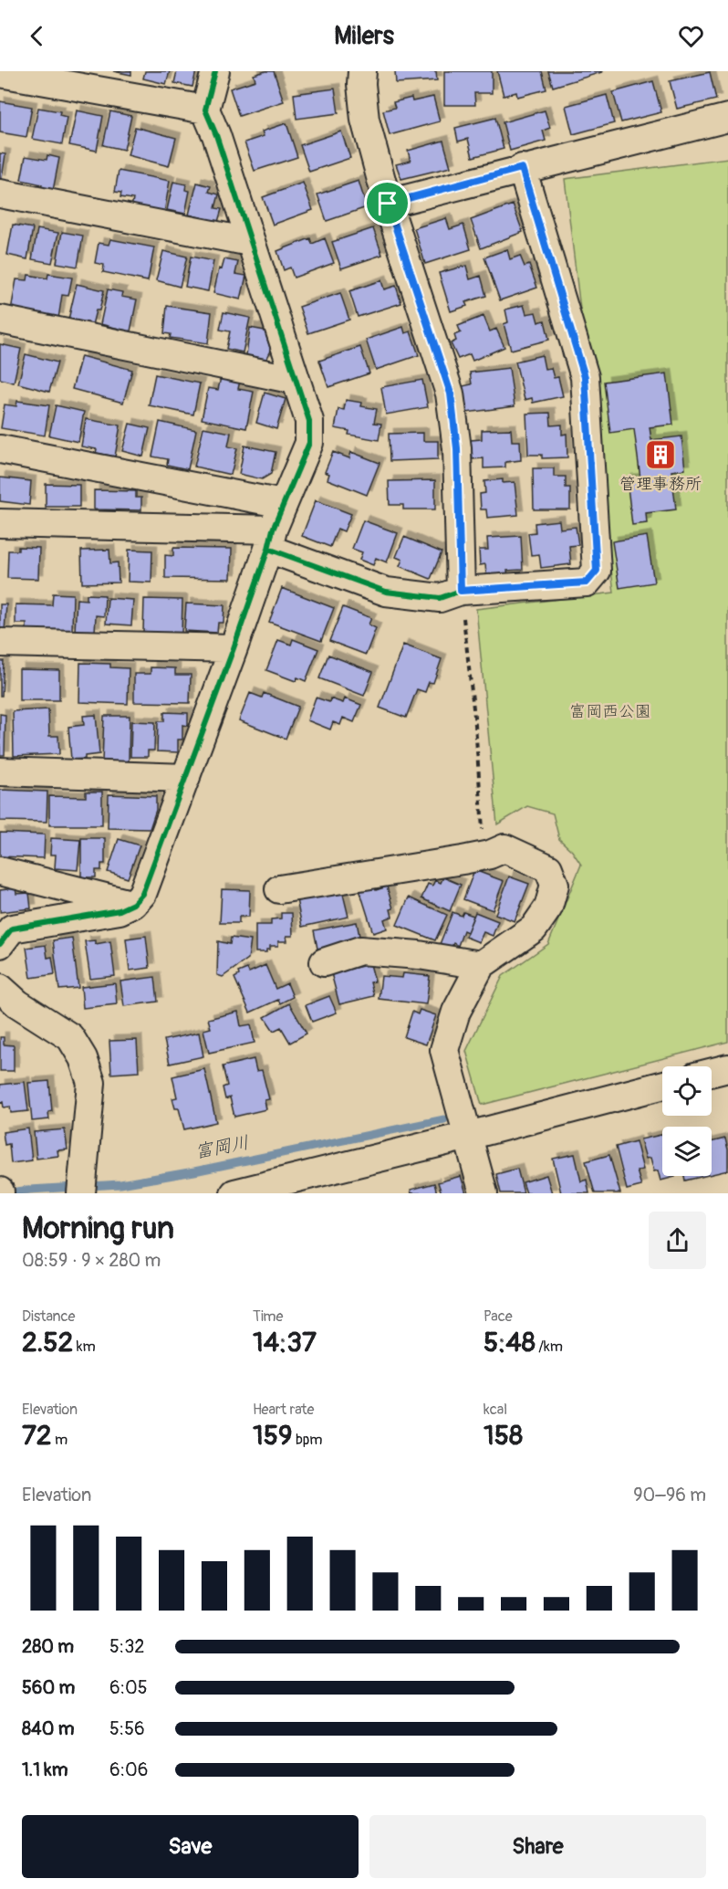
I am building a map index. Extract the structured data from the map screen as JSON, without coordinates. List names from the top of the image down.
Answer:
{
  "water": ["富岡川"],
  "parks": ["富岡西公園"],
  "places": {
    "building": ["管理事務所"]
  },
  "page": {
    "header": "Milers",
    "heading": ["Morning run", "08:59 · 9 × 280 m"],
    "stats": [
      ["Distance", "2.52 km"],
      ["Time", "14:37"],
      ["Pace", "5:48 /km"],
      ["Elevation", "72 m"],
      ["Heart rate", "159 bpm"],
      ["kcal", "158"]
    ],
    "chart": ["Elevation", "90–96 m"],
    "list": [
      {
        "name": "280 m",
        "note": "5:32"
      },
      {
        "name": "560 m",
        "note": "6:05"
      },
      {
        "name": "840 m",
        "note": "5:56"
      },
      {
        "name": "1.1 km",
        "note": "6:06"
      }
    ],
    "buttons": ["Save", "Share"]
  }
}
